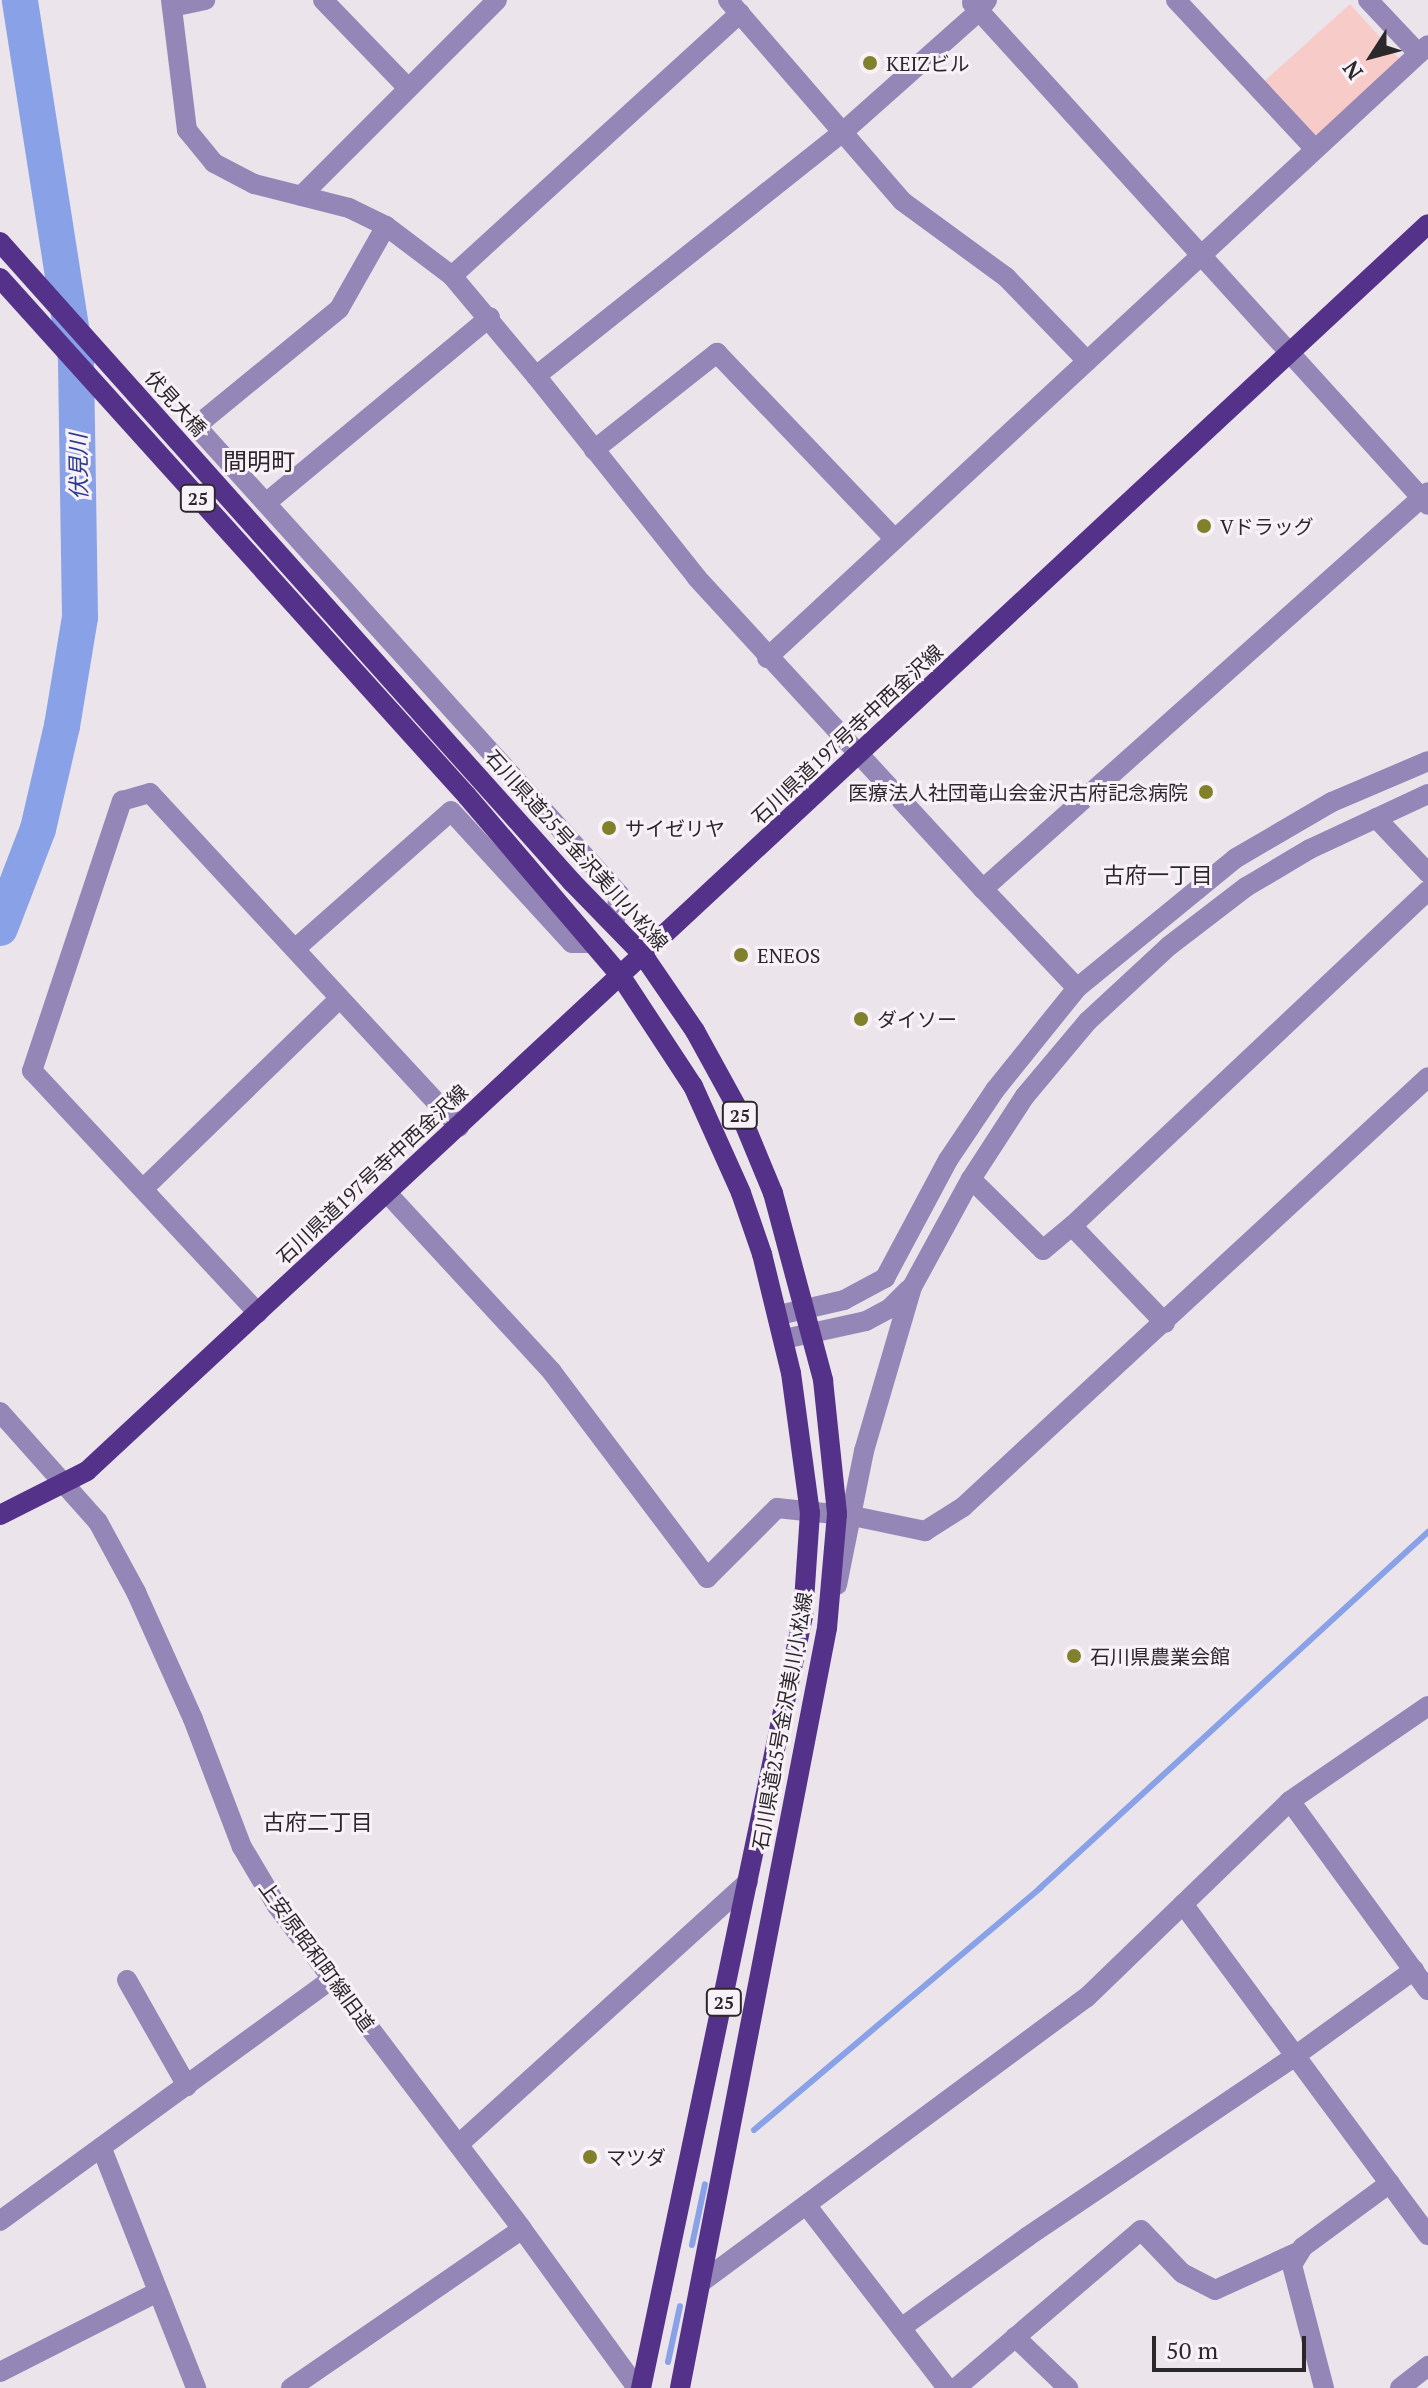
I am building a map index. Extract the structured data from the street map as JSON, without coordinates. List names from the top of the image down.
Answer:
{
  "streets": {
    "main road": [
      "伏見大橋",
      "25",
      "石川県道197号寺中西金沢線",
      "石川県道25号金沢美川小松線"
    ],
    "street": ["上安原昭和町線旧道"]
  },
  "crossings": [
    ["伏見大橋", "石川県道25号金沢美川小松線"],
    ["石川県道197号寺中西金沢線", "石川県道25号金沢美川小松線"],
    ["石川県道197号寺中西金沢線", "上安原昭和町線旧道"],
    ["石川県道25号金沢美川小松線", "上安原昭和町線旧道"]
  ],
  "districts": ["間明町", "古府一丁目", "古府二丁目"],
  "water": ["伏見川"],
  "places": [
    "KEIZビル",
    "Vドラッグ",
    "医療法人社団竜山会金沢古府記念病院",
    "サイゼリヤ",
    "ENEOS",
    "ダイソー",
    "石川県農業会館",
    "マツダ"
  ],
  "scale_bar": "50 m",
  "north": "bottom left"
}
